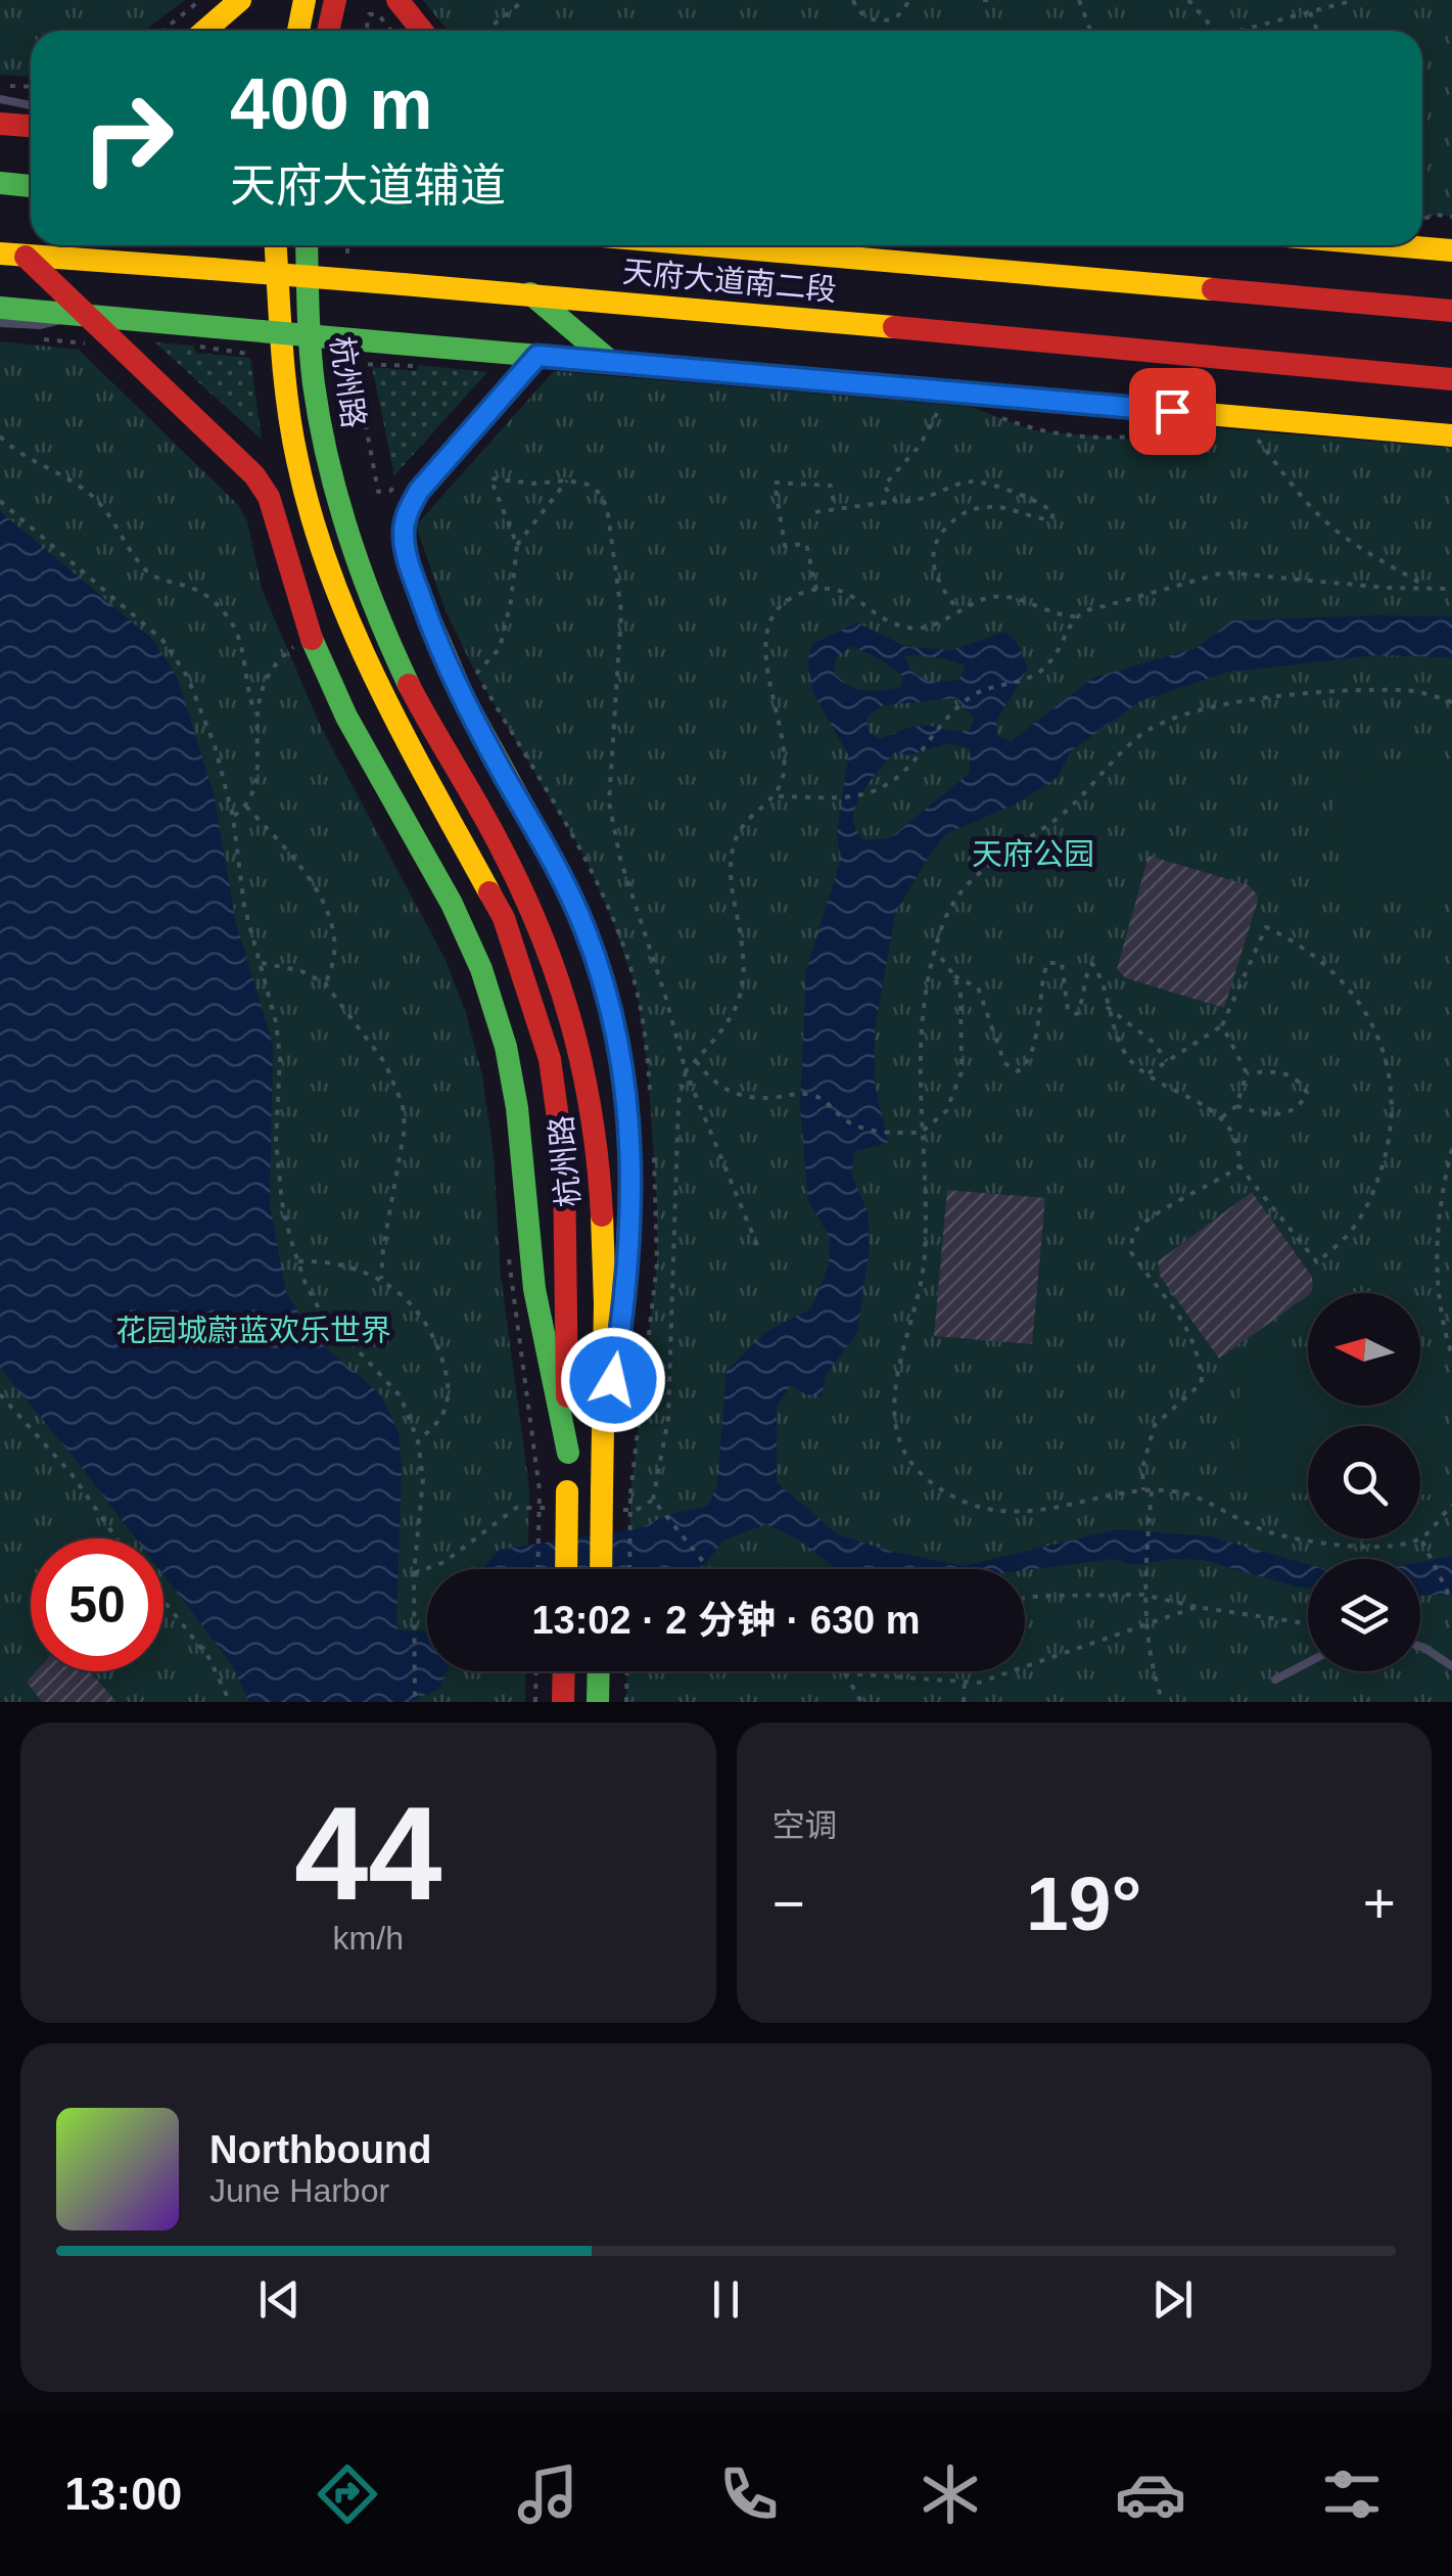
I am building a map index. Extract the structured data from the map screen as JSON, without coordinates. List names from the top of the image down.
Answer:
{
  "streets": {
    "main road": ["天府大道南二段", "杭州路"]
  },
  "parks": ["天府公园", "花园城蔚蓝欢乐世界"],
  "north": "left",
  "page": {
    "turn": ["400 m", "天府大道辅道"],
    "limit": "50",
    "trip": "13:02 · 2 分钟 · 630 m",
    "tile": [
      ["44", "km/h"],
      "空调"
    ],
    "heat": ["−", "19°", "+"],
    "song": ["Northbound", "June Harbor"],
    "tabs": "13:00"
  }
}
